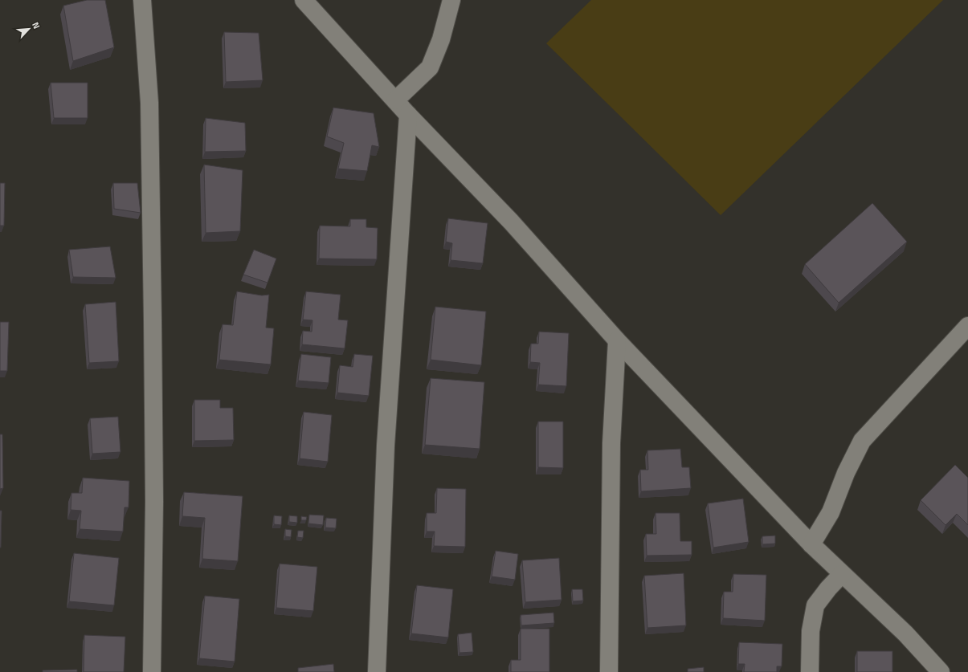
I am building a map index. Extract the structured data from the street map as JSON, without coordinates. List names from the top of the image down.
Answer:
{
  "north": "top right"
}
